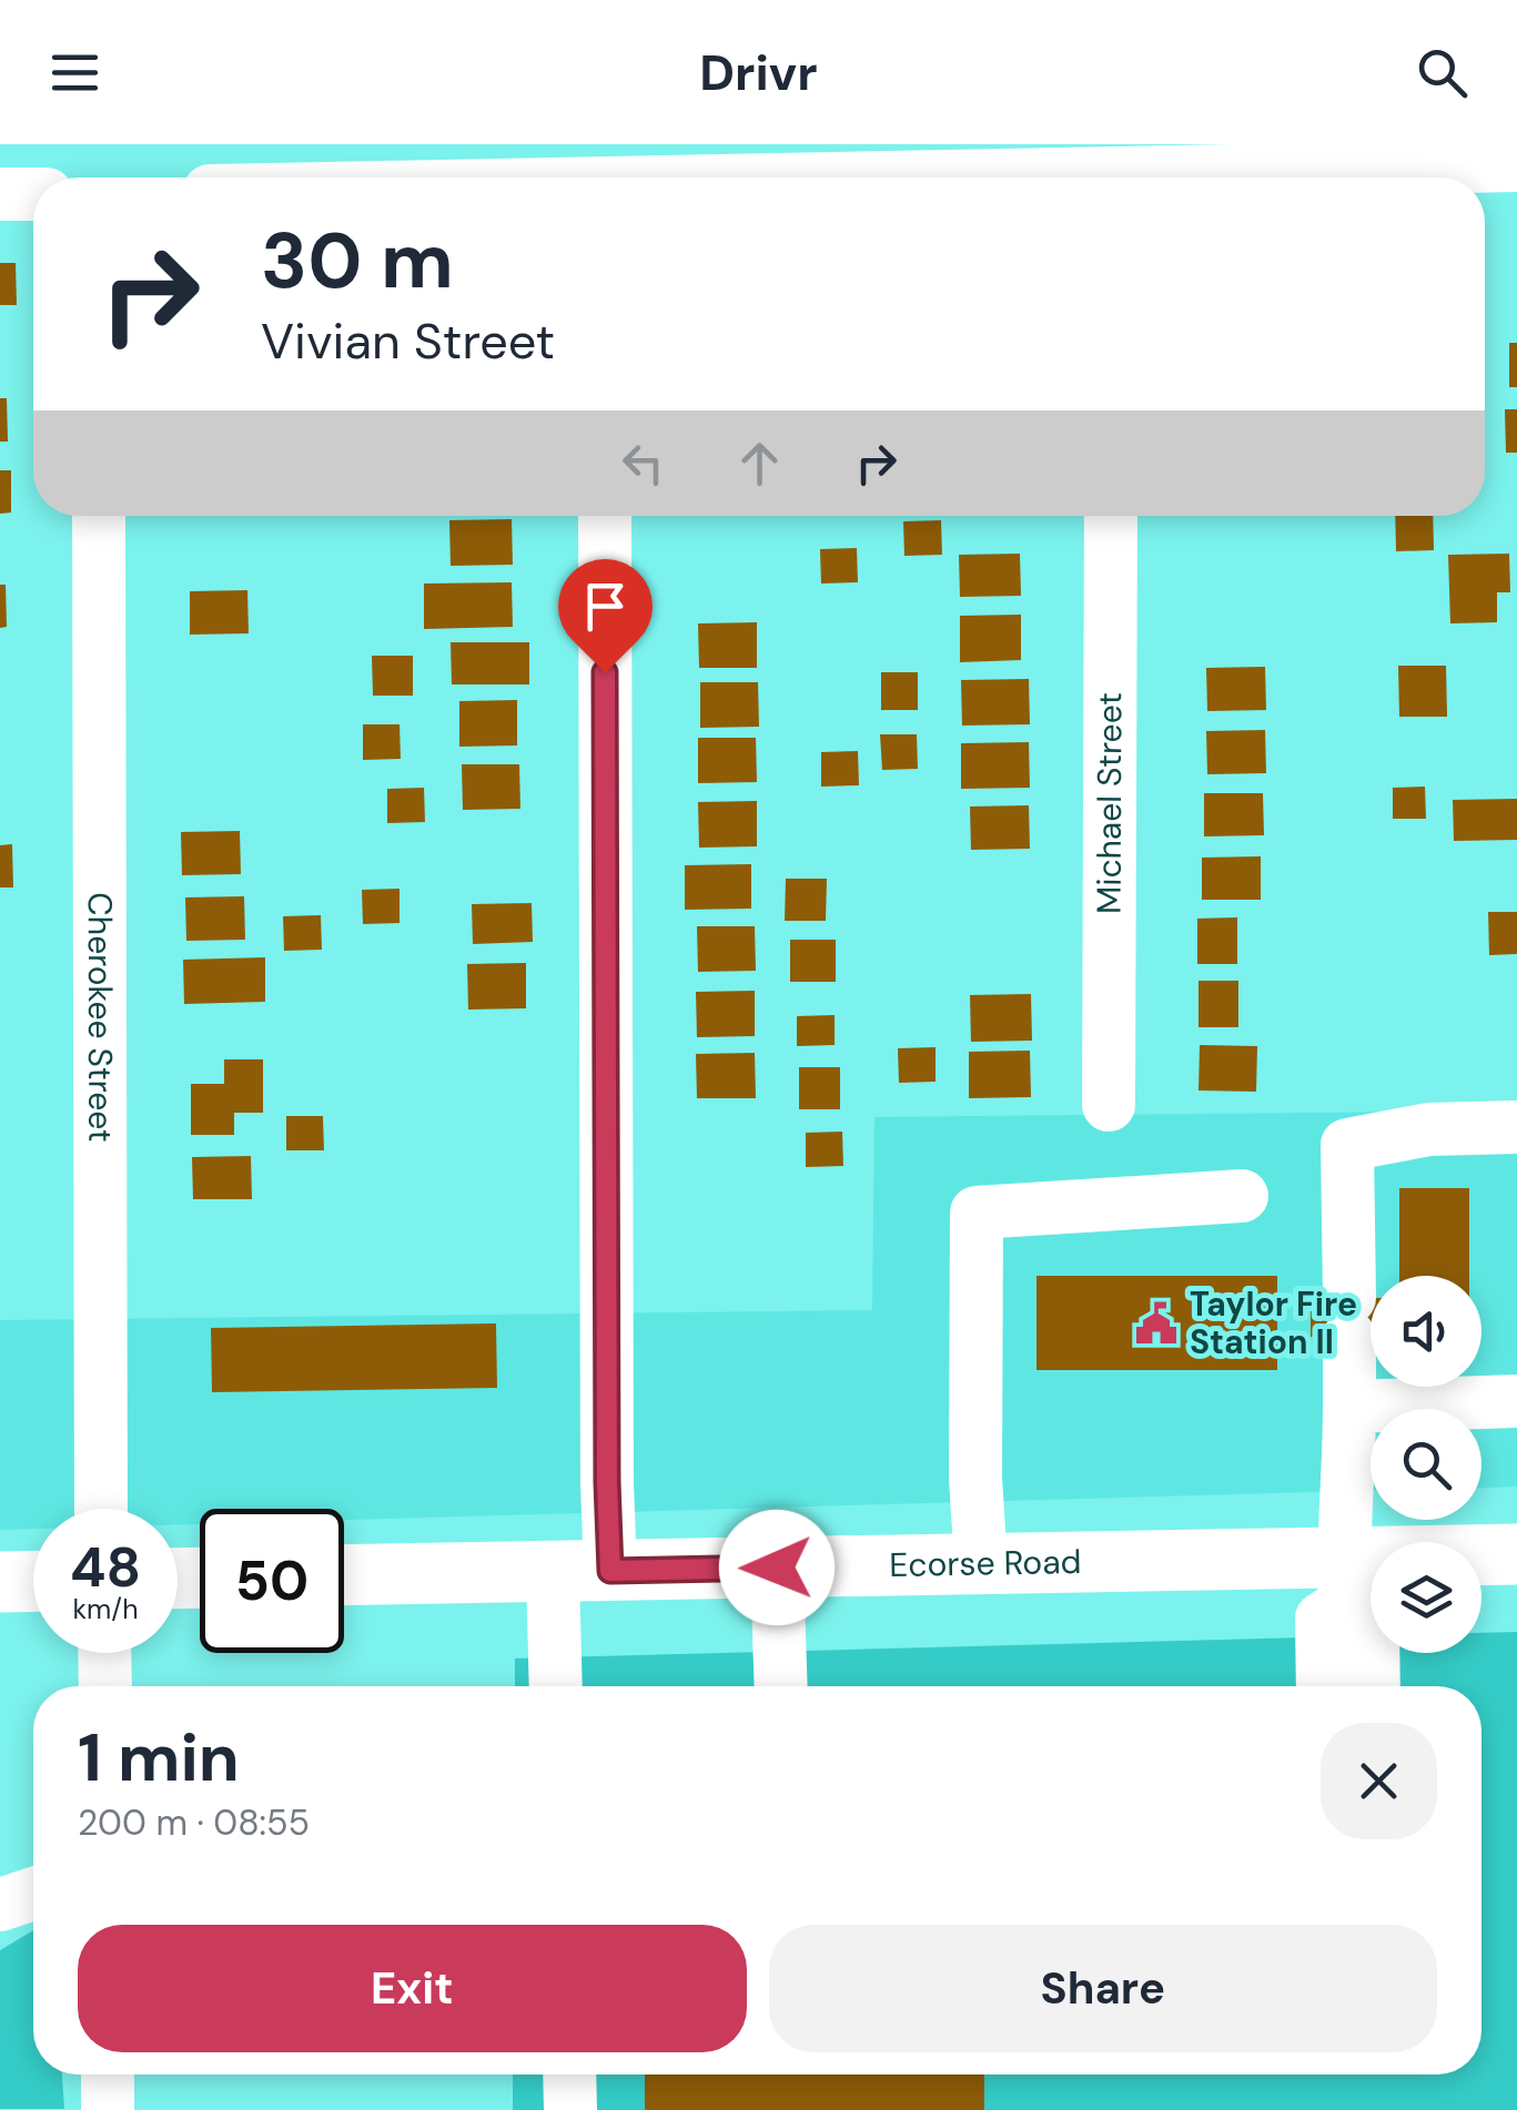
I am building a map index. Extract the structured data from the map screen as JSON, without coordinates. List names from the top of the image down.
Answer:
{
  "streets": {
    "main road": ["Ecorse Road"],
    "street": ["Michael Street", "Cherokee Street"]
  },
  "places": {
    "public building": ["Taylor Fire Station II"]
  },
  "page": {
    "header": "Drivr",
    "turn": ["30 m", "Vivian Street"],
    "speed": "48 km/h",
    "limit": "50",
    "heading": ["1 min", "200 m · 08:55"],
    "buttons": ["Exit", "Share"]
  }
}
